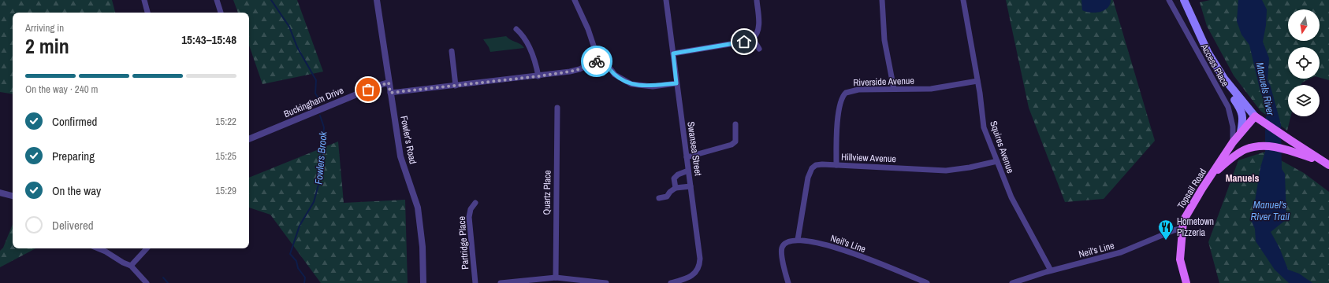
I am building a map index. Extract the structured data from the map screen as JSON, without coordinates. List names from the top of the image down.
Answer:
{
  "streets": {
    "main road": ["Topsail Road"],
    "street": [
      "Access Place",
      "Riverside Avenue",
      "Buckingham Drive",
      "Fowler's Road",
      "Squires Avenue",
      "Swansea Street",
      "Hillview Avenue",
      "Quartz Place",
      "Partridge Place",
      "Neil's Line"
    ]
  },
  "crossings": [
    ["Access Place", "Topsail Road"],
    ["Riverside Avenue", "Squires Avenue"],
    ["Riverside Avenue", "Hillview Avenue"],
    ["Buckingham Drive", "Fowler's Road"],
    ["Squires Avenue", "Hillview Avenue"],
    ["Squires Avenue", "Neil's Line"],
    ["Hillview Avenue", "Neil's Line"],
    ["Topsail Road", "Neil's Line"]
  ],
  "districts": ["Manuels"],
  "water": ["Manuels River", "Fowlers Brook", "Manuel's River Trail"],
  "places": {
    "restaurant": ["Hometown Pizzeria"]
  },
  "north": "bottom",
  "page": {
    "heading": ["2 min", "Arriving in", "15:43–15:48"],
    "bar": "On the way · 240 m",
    "list": [
      ["Confirmed", "15:22"],
      ["Preparing", "15:25"],
      ["On the way", "15:29"],
      "Delivered"
    ]
  }
}
